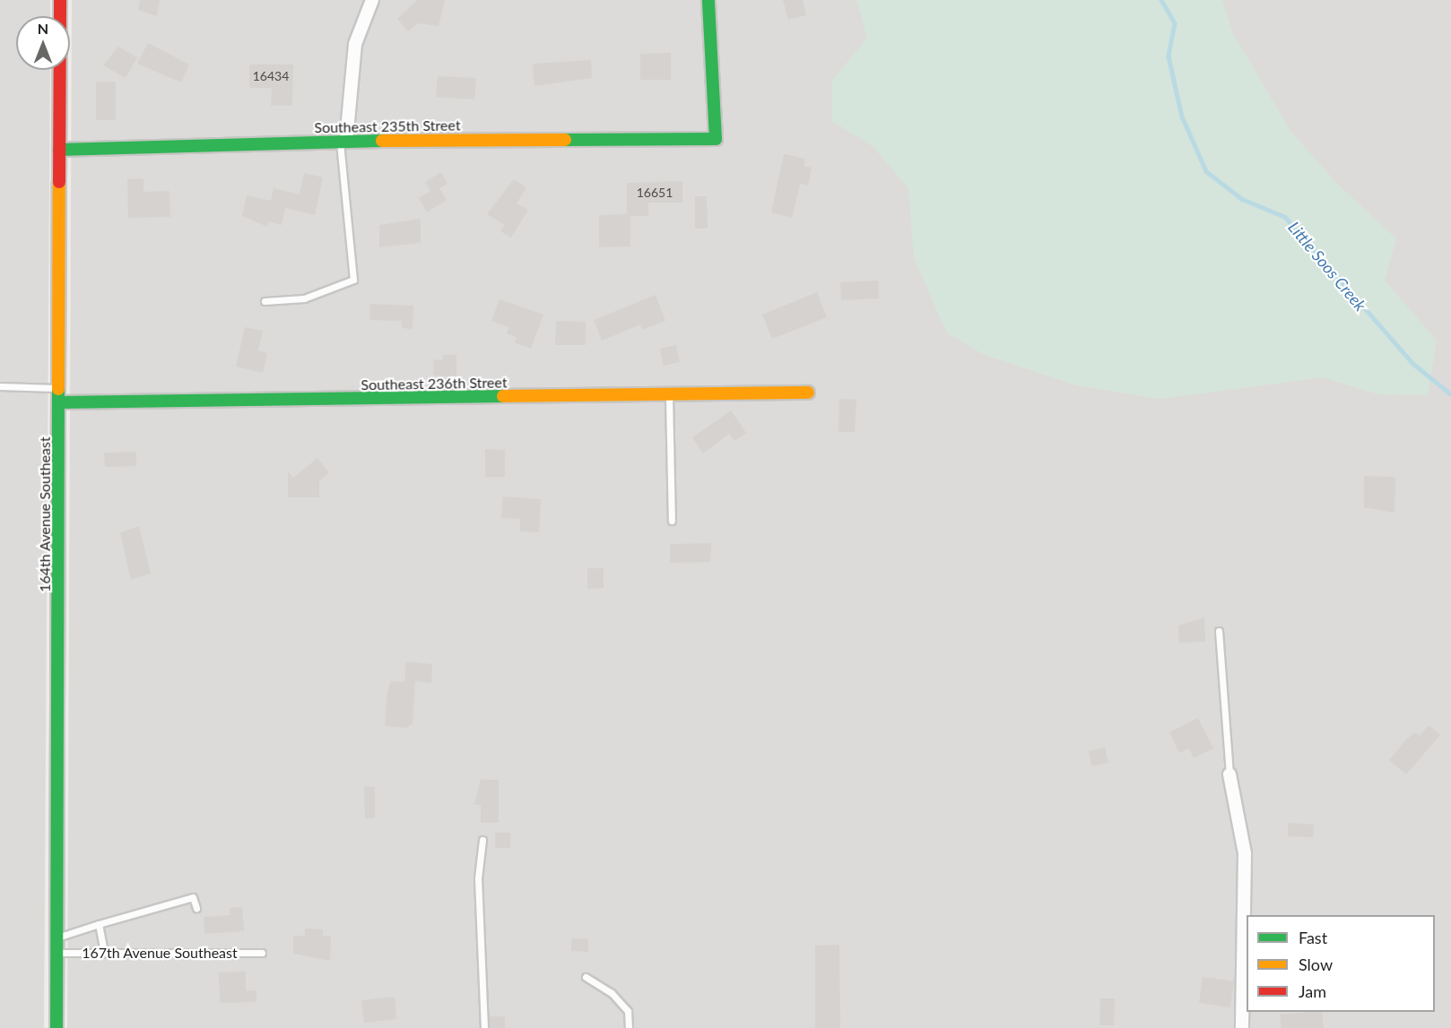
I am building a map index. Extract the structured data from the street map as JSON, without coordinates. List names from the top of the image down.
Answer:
{
  "streets": {
    "street": ["Southeast 235th Street", "Southeast 236th Street", "164th Avenue Southeast"],
    "lane": ["167th Avenue Southeast"]
  },
  "crossings": [
    ["Southeast 235th Street", "164th Avenue Southeast"],
    ["Southeast 236th Street", "164th Avenue Southeast"],
    ["164th Avenue Southeast", "167th Avenue Southeast"]
  ],
  "water": ["Little Soos Creek"],
  "house_numbers": ["16434", "16651"],
  "legend": ["Fast", "Slow", "Jam"],
  "north": "top"
}
